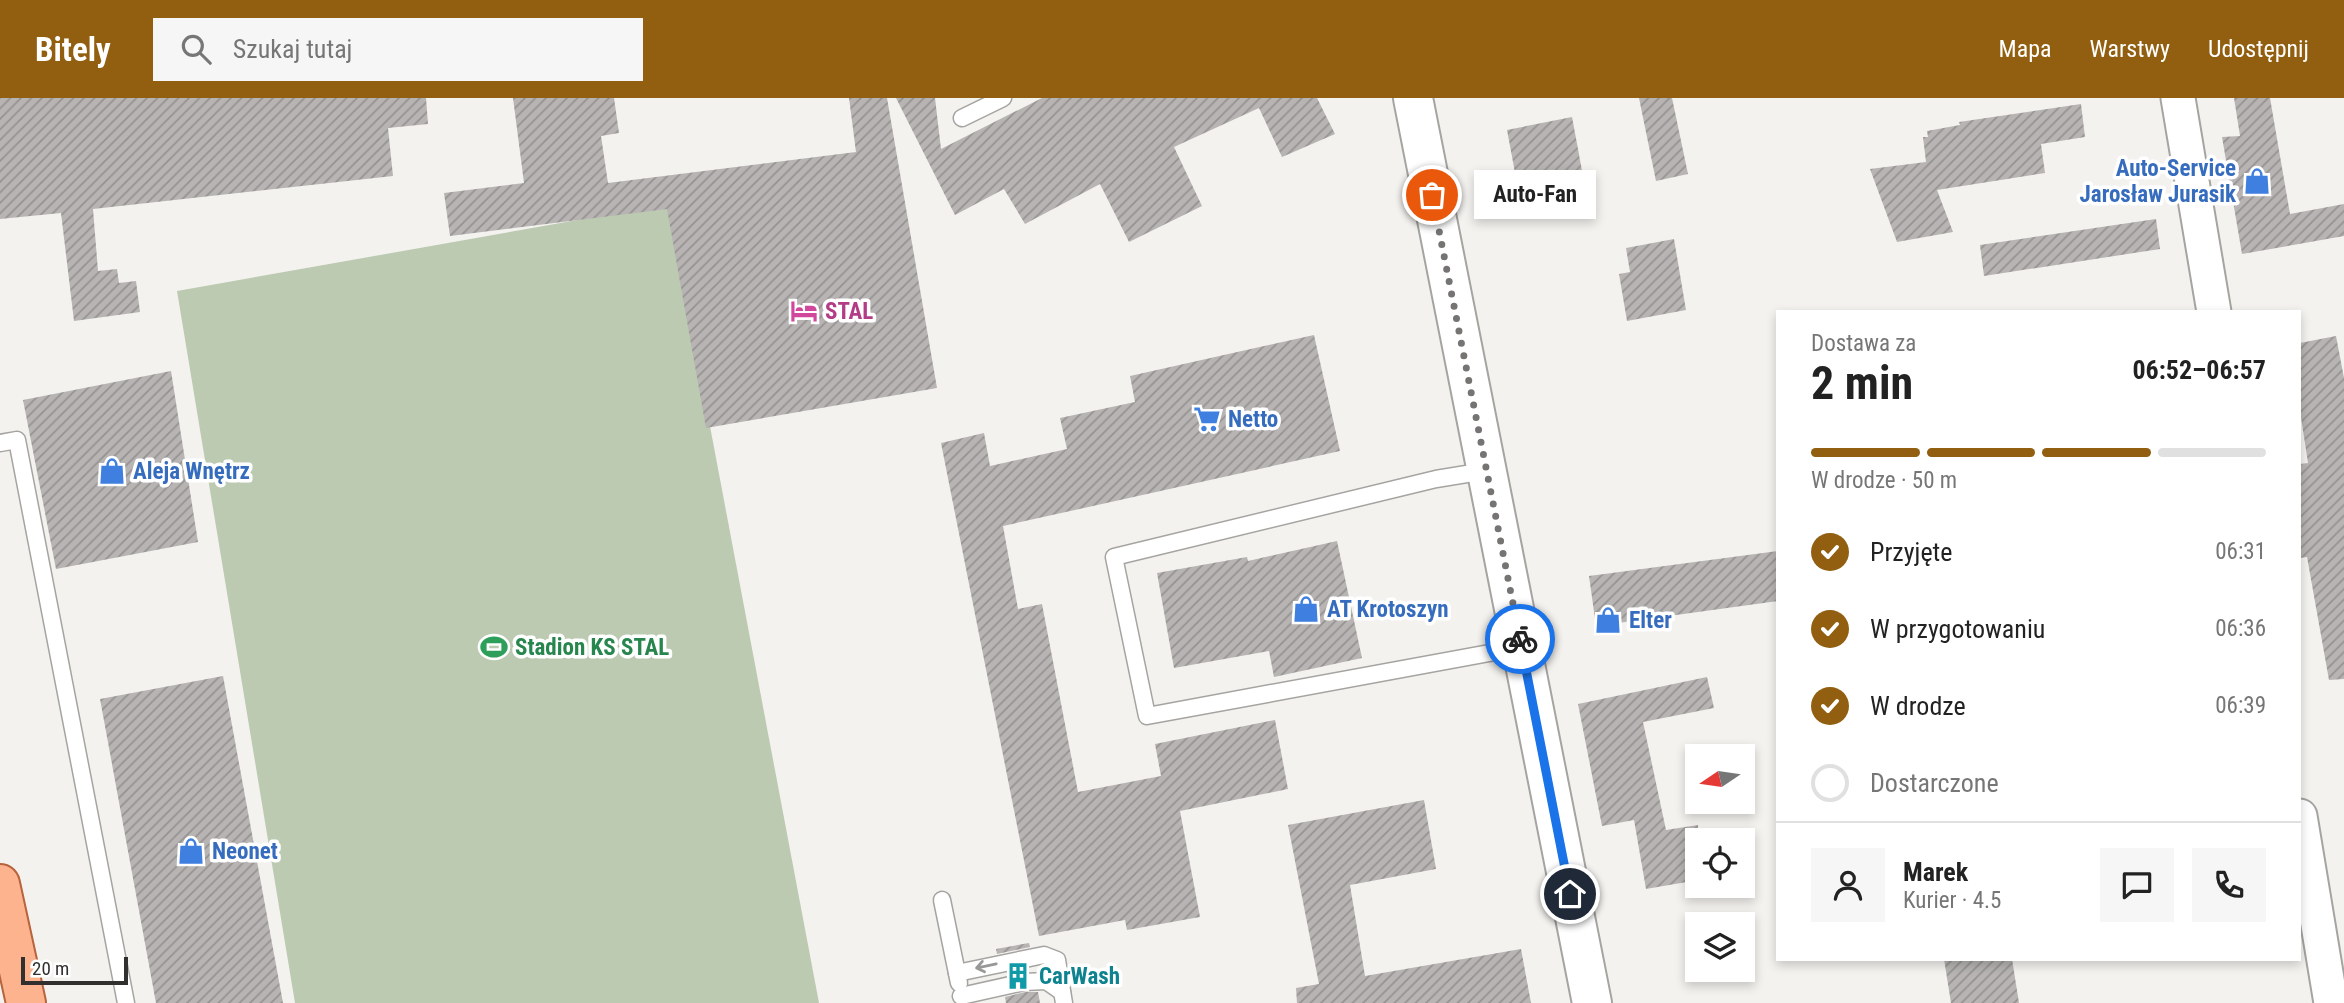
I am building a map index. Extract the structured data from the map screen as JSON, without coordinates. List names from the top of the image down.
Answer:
{
  "places": {
    "shop": [
      "Auto-Service Jarosław Jurasik",
      "Aleja Wnętrz",
      "AT Krotoszyn",
      "Elter",
      "Neonet"
    ],
    "other": ["Auto-Fan"],
    "hotel": ["STAL"],
    "supermarket": ["Netto"],
    "sports": ["Stadion KS STAL"],
    "building": ["CarWash"]
  },
  "scale_bar": "20 m",
  "north": "left",
  "page": {
    "header": "Bitely",
    "search": "Szukaj tutaj",
    "nav": ["Mapa", "Warstwy", "Udostępnij"],
    "bubble": "Auto-Fan",
    "heading": ["2 min", "Dostawa za", "06:52–06:57"],
    "panel": ["Marek", "Kurier · 4.5"],
    "bar": "W drodze · 50 m",
    "list": [
      ["Przyjęte", "06:31"],
      ["W przygotowaniu", "06:36"],
      ["W drodze", "06:39"],
      "Dostarczone"
    ],
    "scale": "20 m"
  }
}
